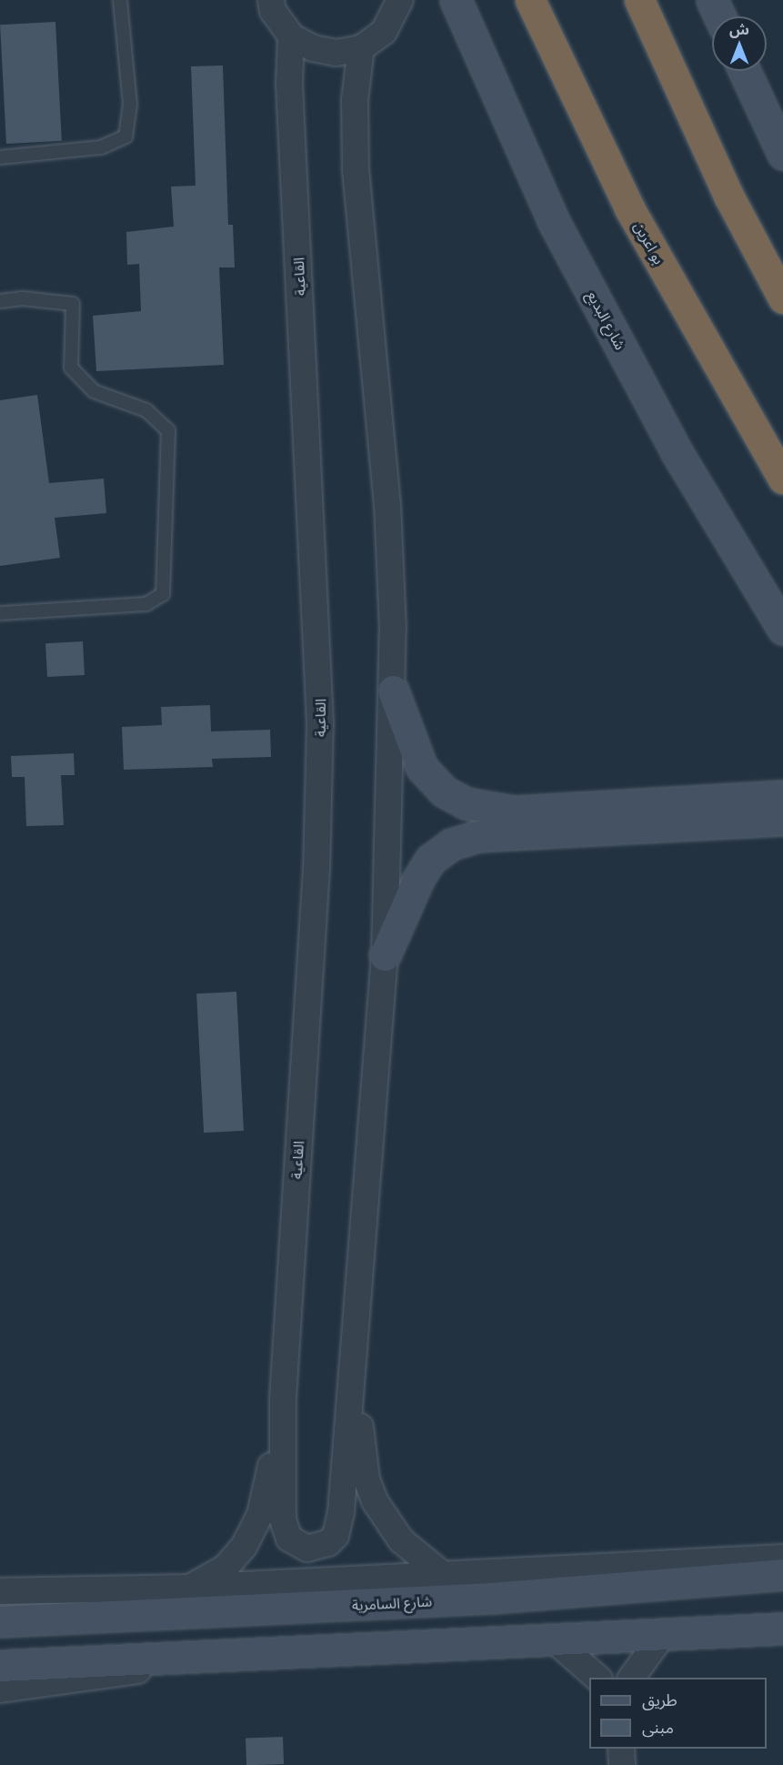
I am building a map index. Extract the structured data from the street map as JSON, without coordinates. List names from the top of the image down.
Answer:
{
  "streets": {
    "highway": ["بو اعرين"],
    "main road": ["شارع البديع", "شارع السامرية"],
    "street": ["القاعية"]
  },
  "crossings": [
    ["القاعية", "شارع السامرية"]
  ],
  "legend": ["طريق", "مبنى"],
  "north": "top"
}
